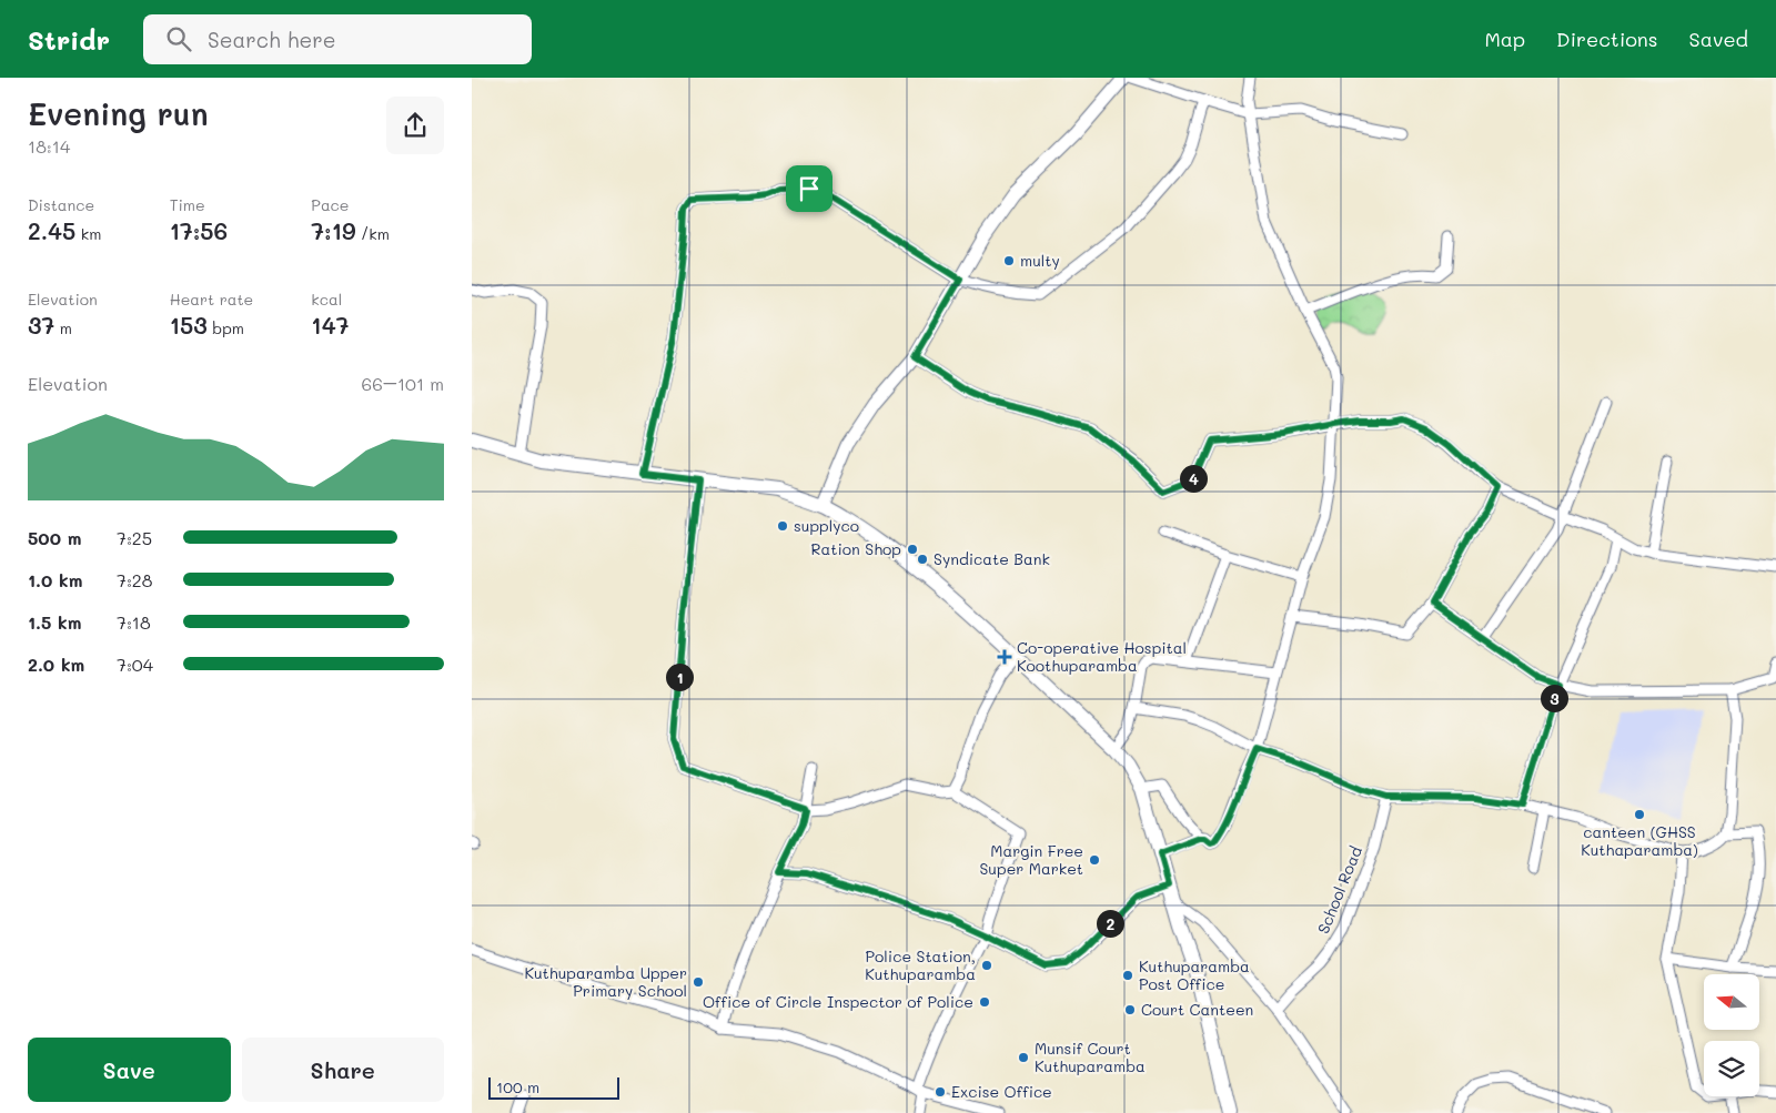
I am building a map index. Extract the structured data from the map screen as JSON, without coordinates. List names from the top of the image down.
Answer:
{
  "streets": {
    "street": ["School Road"]
  },
  "places": {
    "other": [
      "multy",
      "supplyco",
      "Ration Shop",
      "Syndicate Bank",
      "canteen (GHSS Kuthaparamba)",
      "Margin Free Super Market",
      "Police Station, Kuthuparamba",
      "Kuthuparamba Post Office",
      "Kuthuparamba Upper Primary School",
      "Office of Circle Inspector of Police",
      "Court Canteen",
      "Munsif Court Kuthuparamba",
      "Excise Office"
    ],
    "health": ["Co-operative Hospital Koothuparamba"]
  },
  "scale_bar": "100 m",
  "north": "left",
  "page": {
    "header": "Stridr",
    "search": "Search here",
    "nav": ["Map", "Directions", "Saved"],
    "heading": ["Evening run", "18:14"],
    "stats": [
      ["Distance", "2.45 km"],
      ["Time", "17:56"],
      ["Pace", "7:19 /km"],
      ["Elevation", "37 m"],
      ["Heart rate", "153 bpm"],
      ["kcal", "147"]
    ],
    "chart": ["Elevation", "66–101 m"],
    "pins": [
      "4",
      "1",
      "3",
      "2"
    ],
    "list": [
      {
        "name": "500 m",
        "note": "7:25"
      },
      {
        "name": "1.0 km",
        "note": "7:28"
      },
      {
        "name": "1.5 km",
        "note": "7:18"
      },
      {
        "name": "2.0 km",
        "note": "7:04"
      }
    ],
    "buttons": ["Save", "Share"],
    "scale": "100 m"
  }
}
